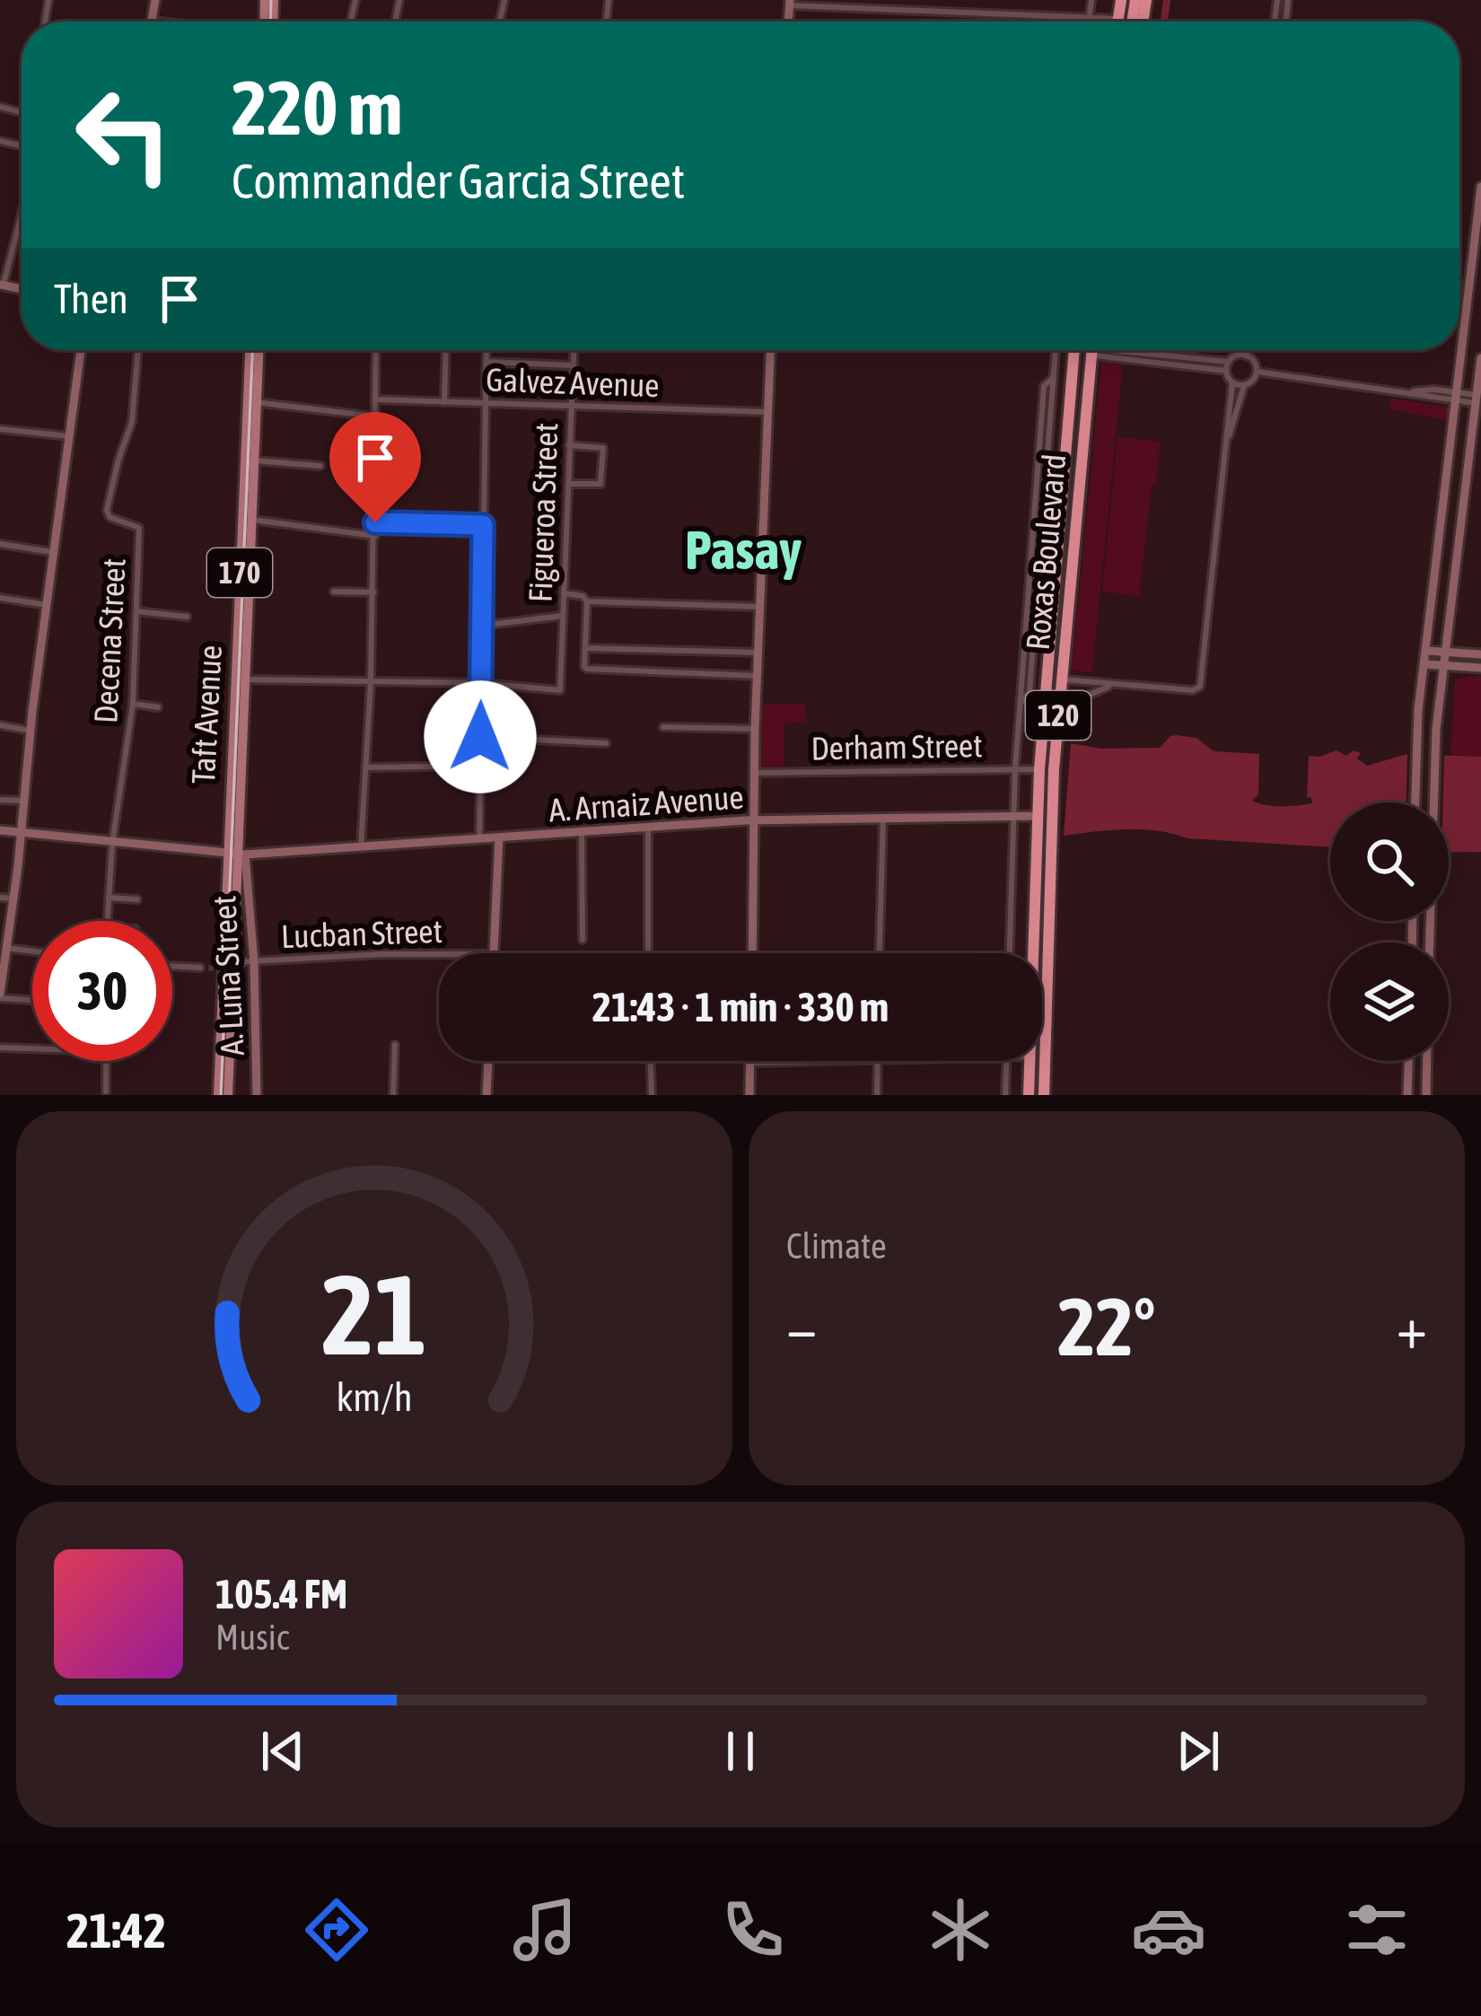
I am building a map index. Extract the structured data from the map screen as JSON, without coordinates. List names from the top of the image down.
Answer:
{
  "streets": {
    "highway": ["Roxas Boulevard", "120"],
    "main road": [
      "170",
      "Taft Avenue",
      "A. Arnaiz Avenue",
      "A. Luna Street"
    ],
    "street": [
      "Galvez Avenue",
      "Figueroa Street",
      "Decena Street",
      "Derham Street",
      "Lucban Street"
    ]
  },
  "crossings": [
    ["Galvez Avenue", "Figueroa Street"],
    ["Roxas Boulevard", "Derham Street"],
    ["Roxas Boulevard", "A. Arnaiz Avenue"],
    ["Decena Street", "A. Arnaiz Avenue"],
    ["Taft Avenue", "A. Arnaiz Avenue"],
    ["Taft Avenue", "Lucban Street"],
    ["Taft Avenue", "A. Luna Street"],
    ["A. Arnaiz Avenue", "A. Luna Street"],
    ["Lucban Street", "A. Luna Street"]
  ],
  "districts": ["Pasay"],
  "page": {
    "turn": ["220 m", "Commander Garcia Street"],
    "then": "Then",
    "limit": "30",
    "trip": "21:43 · 1 min · 330 m",
    "tile": "Climate",
    "heat": ["−", "22°", "+"],
    "song": ["105.4 FM", "Music"],
    "tabs": "21:42",
    "gauge": ["21", "km/h"]
  }
}
